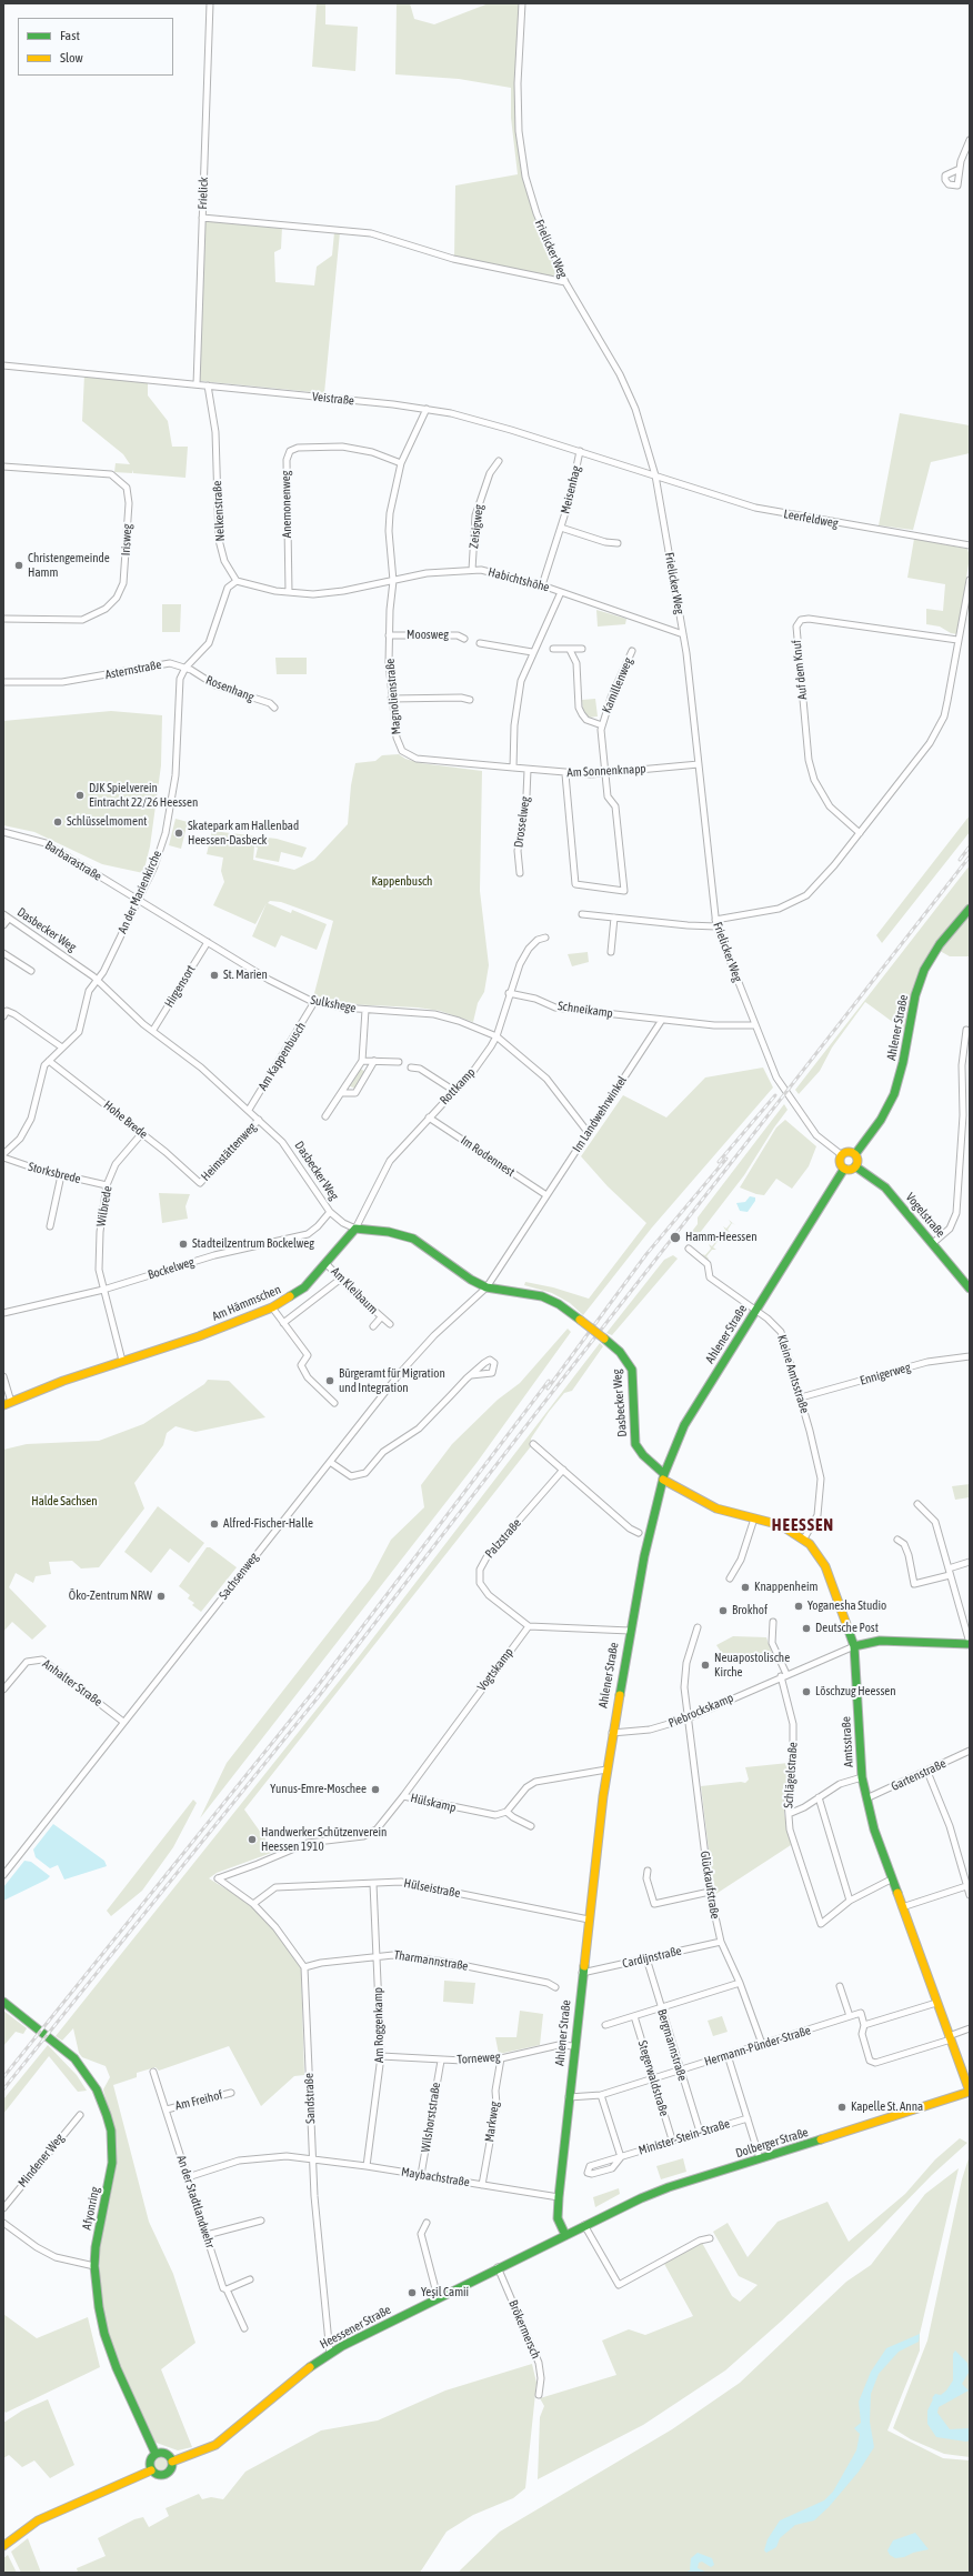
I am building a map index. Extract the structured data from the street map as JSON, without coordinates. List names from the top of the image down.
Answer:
{
  "streets": {
    "main road": [
      "Dasbecker Weg",
      "Ahlener Straße",
      "Vogelstraße",
      "Am Hämmschen",
      "Amtsstraße",
      "Dolberger Straße",
      "Afyonring",
      "Heessener Straße"
    ],
    "street": [
      "Frielick",
      "Frielicker Weg",
      "Veistraße",
      "Meisenhag",
      "Anemonenweg",
      "Nelkenstraße",
      "Leerfeldweg",
      "Zeisigweg",
      "Irisweg",
      "Habichtshöhe",
      "Moosweg",
      "Asternstraße",
      "Auf dem Knuf",
      "Kamillenweg",
      "Rosenhang",
      "Magnolienstraße",
      "Am Sonnenknapp",
      "Drosselweg",
      "Barbarastraße",
      "An der Marienkirche",
      "Hirgensort",
      "Sulkshege",
      "Schneikamp",
      "Am Kappenbusch",
      "Rottkamp",
      "Im Landwehrwinkel",
      "Hohe Brede",
      "Heimstättenweg",
      "Im Rodennest",
      "Storksbrede",
      "Wilbrede",
      "Bockelweg",
      "Am Kleibaum",
      "Kleine Amtsstraße",
      "Ennigerweg",
      "Palzstraße",
      "Sachsenweg",
      "Vogtskamp",
      "Anhalter Straße",
      "Piebrockskamp",
      "Schlägelstraße",
      "Gartenstraße",
      "Hülskamp",
      "Glückaufstraße",
      "Hülseistraße",
      "Cardijnstraße",
      "Tharmannstraße",
      "Am Roggenkamp",
      "Bergmannstraße",
      "Hermann-Pünder-Straße",
      "Torneweg",
      "Stegerwaldstraße",
      "Sandstraße",
      "Am Freihof",
      "Wilshorststraße",
      "Markweg",
      "Minister-Stein-Straße",
      "Mindener Weg",
      "Maybachstraße",
      "An der Stadtlandwehr",
      "Brökermersch"
    ]
  },
  "crossings": [
    ["Frielick", "Veistraße"],
    ["Frielicker Weg", "Veistraße"],
    ["Frielicker Weg", "Leerfeldweg"],
    ["Frielicker Weg", "Habichtshöhe"],
    ["Frielicker Weg", "Am Sonnenknapp"],
    ["Frielicker Weg", "Ahlener Straße"],
    ["Frielicker Weg", "Vogelstraße"],
    ["Veistraße", "Meisenhag"],
    ["Veistraße", "Nelkenstraße"],
    ["Veistraße", "Leerfeldweg"],
    ["Meisenhag", "Habichtshöhe"],
    ["Zeisigweg", "Habichtshöhe"],
    ["Habichtshöhe", "Magnolienstraße"],
    ["Moosweg", "Magnolienstraße"],
    ["Asternstraße", "Rosenhang"],
    ["Asternstraße", "An der Marienkirche"],
    ["Kamillenweg", "Am Sonnenknapp"],
    ["Rosenhang", "An der Marienkirche"],
    ["Magnolienstraße", "Am Sonnenknapp"],
    ["Am Sonnenknapp", "Drosselweg"],
    ["Barbarastraße", "An der Marienkirche"],
    ["Barbarastraße", "Sulkshege"],
    ["An der Marienkirche", "Dasbecker Weg"],
    ["An der Marienkirche", "Sulkshege"],
    ["An der Marienkirche", "Hohe Brede"],
    ["Dasbecker Weg", "Hirgensort"],
    ["Dasbecker Weg", "Ahlener Straße"],
    ["Dasbecker Weg", "Am Kappenbusch"],
    ["Dasbecker Weg", "Rottkamp"],
    ["Dasbecker Weg", "Im Landwehrwinkel"],
    ["Dasbecker Weg", "Heimstättenweg"],
    ["Dasbecker Weg", "Bockelweg"],
    ["Dasbecker Weg", "Am Hämmschen"],
    ["Dasbecker Weg", "Sachsenweg"],
    ["Dasbecker Weg", "Amtsstraße"],
    ["Hirgensort", "Sulkshege"],
    ["Sulkshege", "Am Kappenbusch"],
    ["Sulkshege", "Rottkamp"],
    ["Schneikamp", "Rottkamp"],
    ["Schneikamp", "Im Landwehrwinkel"],
    ["Ahlener Straße", "Vogelstraße"],
    ["Ahlener Straße", "Kleine Amtsstraße"],
    ["Ahlener Straße", "Piebrockskamp"],
    ["Ahlener Straße", "Amtsstraße"],
    ["Ahlener Straße", "Hülseistraße"],
    ["Ahlener Straße", "Cardijnstraße"],
    ["Ahlener Straße", "Hermann-Pünder-Straße"],
    ["Ahlener Straße", "Torneweg"],
    ["Ahlener Straße", "Dolberger Straße"],
    ["Ahlener Straße", "Maybachstraße"],
    ["Ahlener Straße", "Heessener Straße"],
    ["Rottkamp", "Im Rodennest"],
    ["Rottkamp", "Am Hämmschen"],
    ["Im Landwehrwinkel", "Im Rodennest"],
    ["Im Landwehrwinkel", "Sachsenweg"],
    ["Hohe Brede", "Heimstättenweg"],
    ["Hohe Brede", "Wilbrede"],
    ["Storksbrede", "Wilbrede"],
    ["Wilbrede", "Bockelweg"],
    ["Am Kleibaum", "Am Hämmschen"],
    ["Kleine Amtsstraße", "Ennigerweg"],
    ["Kleine Amtsstraße", "Amtsstraße"],
    ["Palzstraße", "Vogtskamp"],
    ["Sachsenweg", "Anhalter Straße"],
    ["Vogtskamp", "Hülskamp"],
    ["Piebrockskamp", "Amtsstraße"],
    ["Piebrockskamp", "Schlägelstraße"],
    ["Piebrockskamp", "Glückaufstraße"],
    ["Amtsstraße", "Gartenstraße"],
    ["Amtsstraße", "Dolberger Straße"],
    ["Hülskamp", "Hülseistraße"],
    ["Glückaufstraße", "Cardijnstraße"],
    ["Glückaufstraße", "Hermann-Pünder-Straße"],
    ["Hülseistraße", "Am Roggenkamp"],
    ["Cardijnstraße", "Bergmannstraße"],
    ["Tharmannstraße", "Am Roggenkamp"],
    ["Tharmannstraße", "Sandstraße"],
    ["Am Roggenkamp", "Torneweg"],
    ["Am Roggenkamp", "Maybachstraße"],
    ["Bergmannstraße", "Hermann-Pünder-Straße"],
    ["Bergmannstraße", "Minister-Stein-Straße"],
    ["Hermann-Pünder-Straße", "Stegerwaldstraße"],
    ["Torneweg", "Wilshorststraße"],
    ["Torneweg", "Markweg"],
    ["Stegerwaldstraße", "Minister-Stein-Straße"],
    ["Sandstraße", "Maybachstraße"],
    ["Sandstraße", "Heessener Straße"],
    ["Am Freihof", "An der Stadtlandwehr"],
    ["Wilshorststraße", "Maybachstraße"],
    ["Markweg", "Maybachstraße"],
    ["Dolberger Straße", "Heessener Straße"],
    ["Maybachstraße", "An der Stadtlandwehr"],
    ["Afyonring", "Heessener Straße"],
    ["Heessener Straße", "Brökermersch"]
  ],
  "districts": ["HEESSEN"],
  "parks": ["Kappenbusch", "Halde Sachsen"],
  "places": [
    "Christengemeinde Hamm",
    "DJK Spielverein Eintracht 22/26 Heessen",
    "Schlüsselmoment",
    "Skatepark am Hallenbad Heessen-Dasbeck",
    "St. Marien",
    "Hamm-Heessen",
    "Stadteilzentrum Bockelweg",
    "Bürgeramt für Migration und Integration",
    "Alfred-Fischer-Halle",
    "Knappenheim",
    "Öko-Zentrum NRW",
    "Yoganesha Studio",
    "Brokhof",
    "Deutsche Post",
    "Neuapostolische Kirche",
    "Löschzug Heessen",
    "Yunus-Emre-Moschee",
    "Handwerker Schützenverein Heessen 1910",
    "Kapelle St. Anna",
    "Yeşil Camii"
  ],
  "legend": ["Fast", "Slow"]
}
